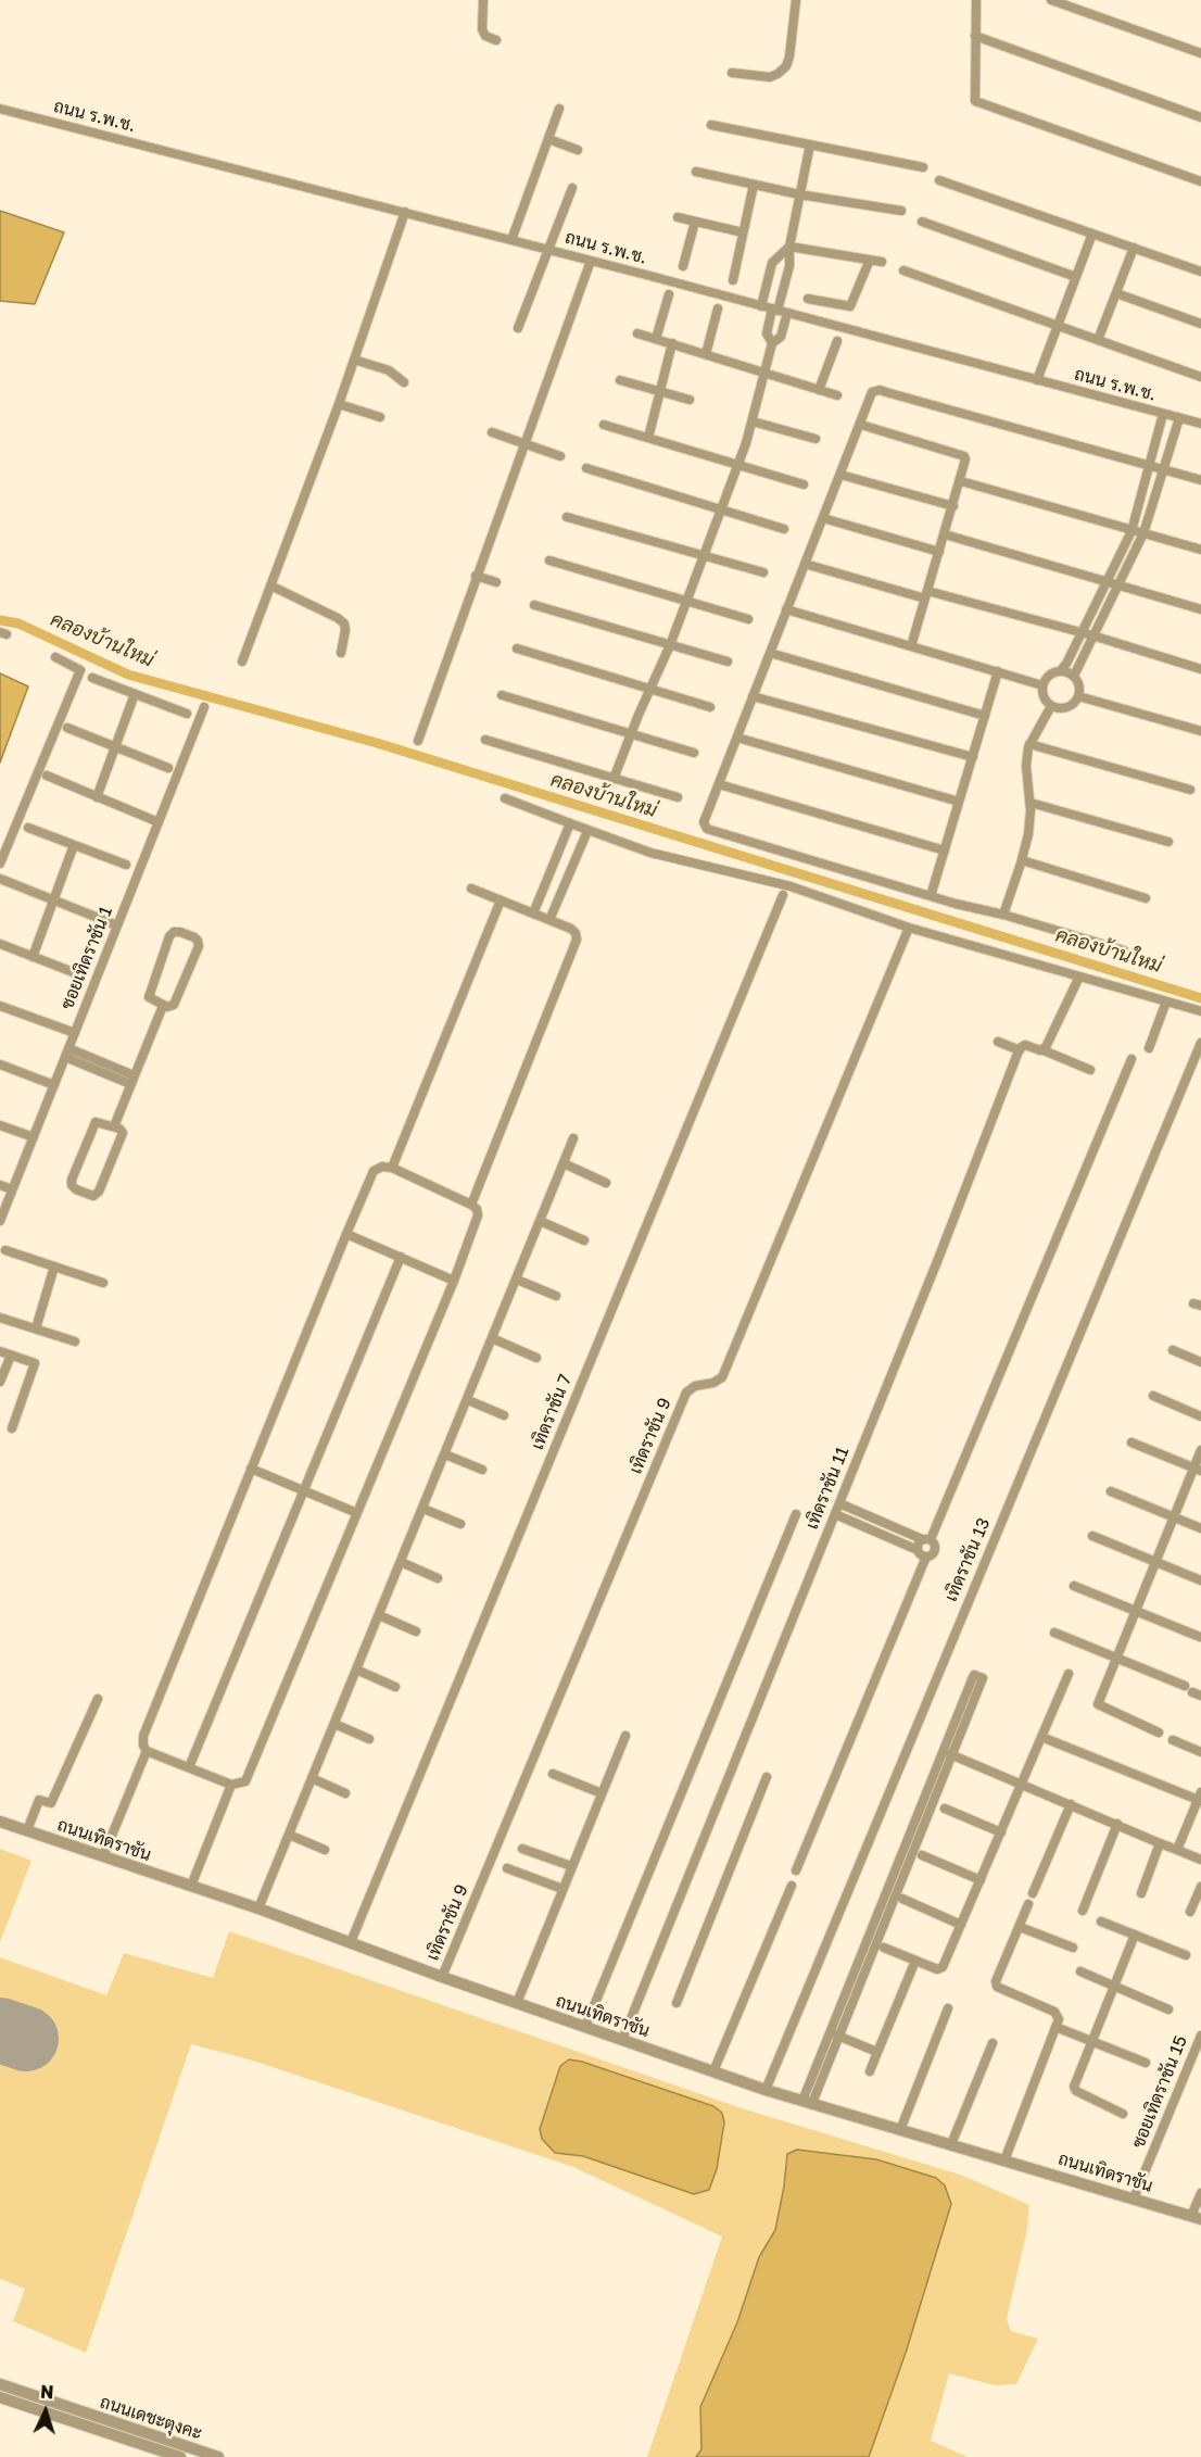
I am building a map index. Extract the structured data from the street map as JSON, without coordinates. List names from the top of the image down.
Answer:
{
  "streets": {
    "street": [
      "ถนน ร.พ.ช.",
      "ซอยเทิดราชัน 1",
      "เทิดราชัน 7",
      "เทิดราชัน 9",
      "เทิดราชัน 11",
      "เทิดราชัน 13",
      "ถนนเทิดราชัน",
      "ซอยเทิดราชัน 15",
      "ถนนเดชะตุงคะ"
    ]
  },
  "crossings": [
    ["เทิดราชัน 7", "ถนนเทิดราชัน"],
    ["เทิดราชัน 9", "ถนนเทิดราชัน"],
    ["เทิดราชัน 11", "ถนนเทิดราชัน"],
    ["เทิดราชัน 13", "ถนนเทิดราชัน"],
    ["ถนนเทิดราชัน", "ซอยเทิดราชัน 15"]
  ],
  "water": ["คลองบ้านใหม่"],
  "north": "top"
}
